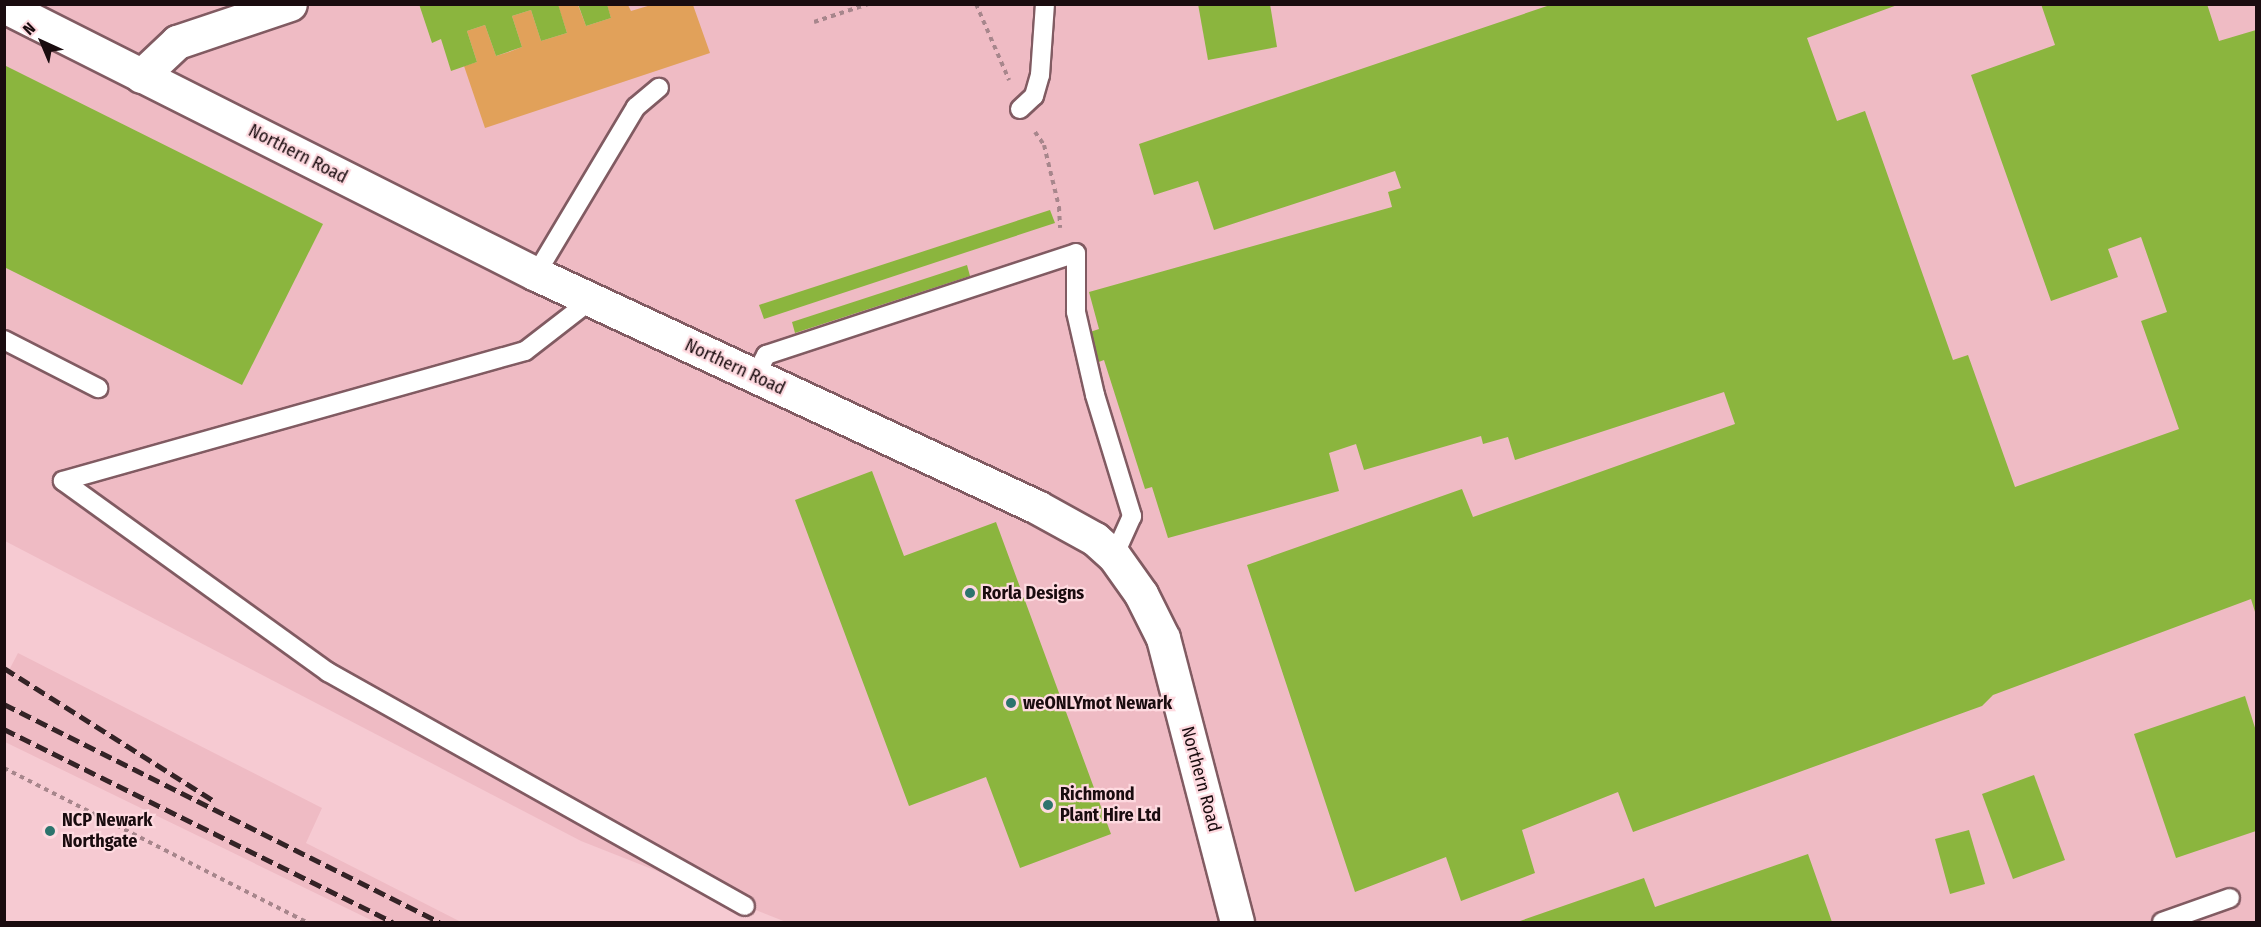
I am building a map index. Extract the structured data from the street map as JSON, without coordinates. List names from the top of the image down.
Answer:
{
  "streets": {
    "street": ["Northern Road"]
  },
  "places": [
    "Rorla Designs",
    "weONLYmot Newark",
    "Richmond Plant Hire Ltd",
    "NCP Newark Northgate"
  ],
  "north": "top left"
}
